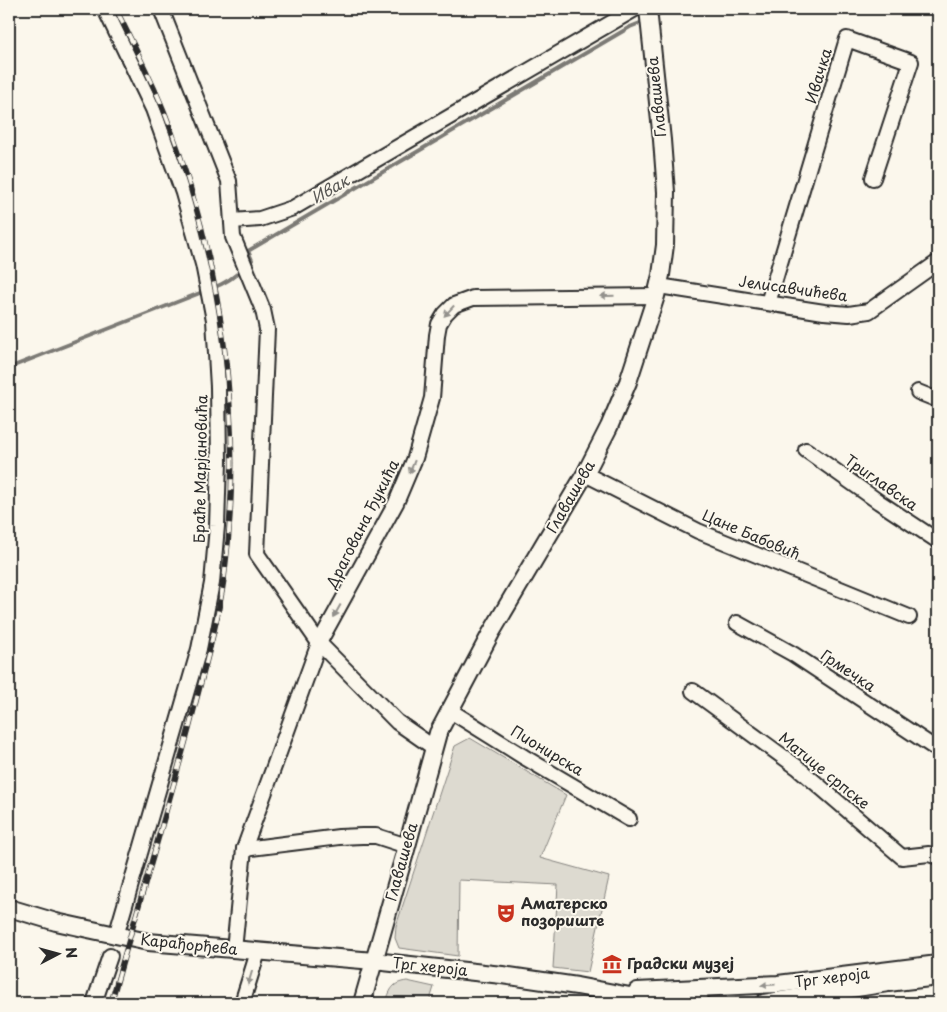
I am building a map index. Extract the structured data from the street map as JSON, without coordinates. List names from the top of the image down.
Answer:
{
  "streets": {
    "main road": ["Главашева", "Карађорђева", "Трг хероја"],
    "street": [
      "Ивачка",
      "Јелисавчићева",
      "Браће Марјановића",
      "Триглавска",
      "Драгована Ђукића",
      "Цане Бабовић",
      "Грмечка",
      "Пионирска",
      "Матице српске"
    ]
  },
  "crossings": [
    ["Ивачка", "Јелисавчићева"],
    ["Главашева", "Јелисавчићева"],
    ["Главашева", "Драгована Ђукића"],
    ["Главашева", "Цане Бабовић"],
    ["Главашева", "Пионирска"],
    ["Главашева", "Карађорђева"],
    ["Главашева", "Трг хероја"],
    ["Јелисавчићева", "Драгована Ђукића"],
    ["Браће Марјановића", "Карађорђева"],
    ["Драгована Ђукића", "Карађорђева"],
    ["Карађорђева", "Трг хероја"]
  ],
  "one_way": ["Драгована Ђукића"],
  "water": ["Ивак"],
  "places": {
    "theatre": ["Аматерско позориште"],
    "museum": ["Градски музеј"]
  },
  "north": "right"
}
